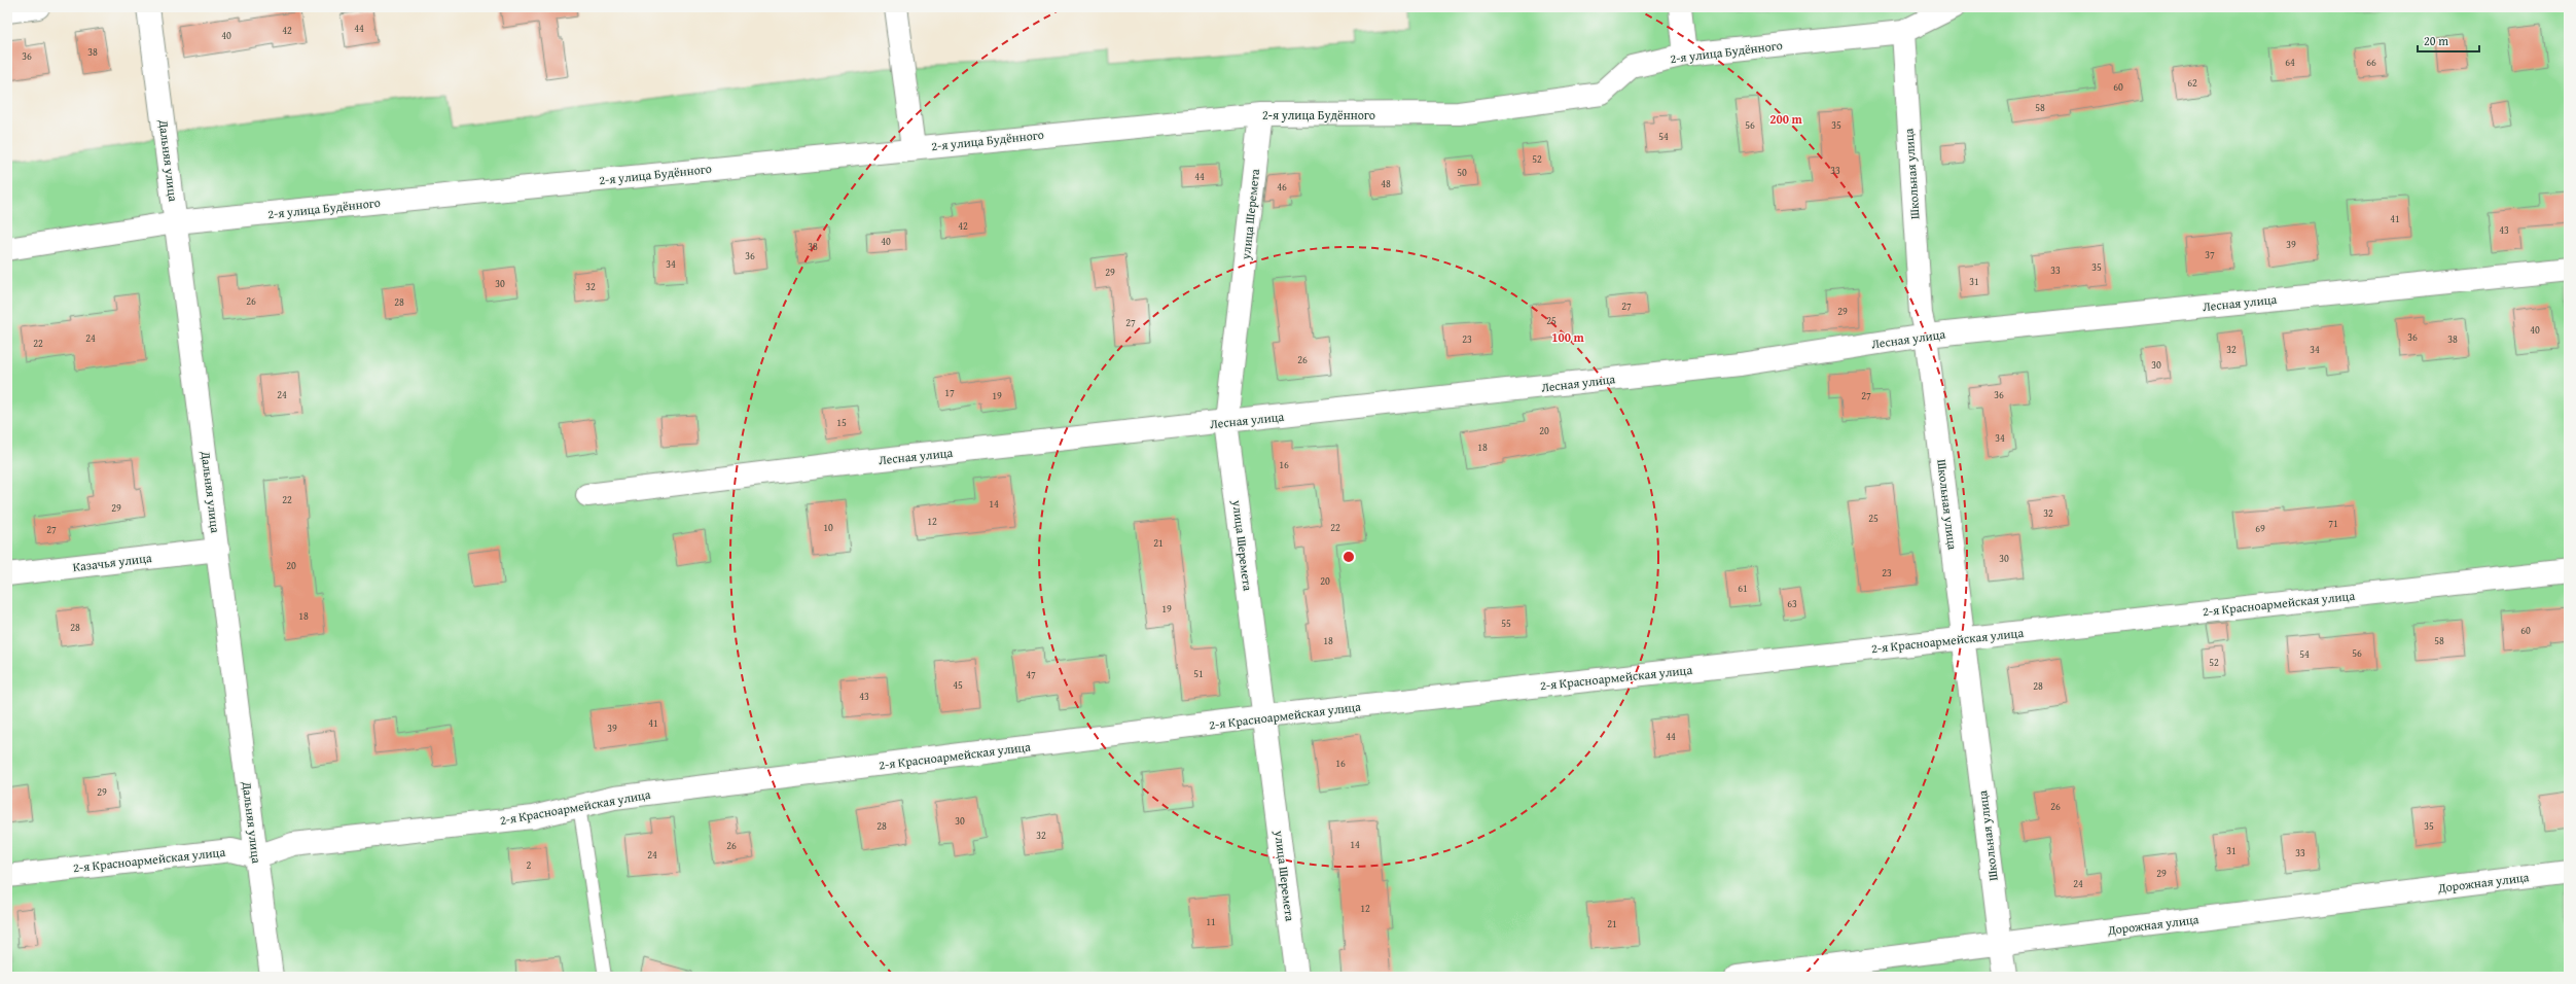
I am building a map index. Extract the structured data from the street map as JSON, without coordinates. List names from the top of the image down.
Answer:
{
  "streets": {
    "street": [
      "2-я улица Будённого",
      "Дальняя улица",
      "Школьная улица",
      "улица Шеремета",
      "Лесная улица",
      "Казачья улица",
      "2-я Красноармейская улица",
      "Дорожная улица"
    ]
  },
  "crossings": [
    ["2-я улица Будённого", "Дальняя улица"],
    ["2-я улица Будённого", "Школьная улица"],
    ["2-я улица Будённого", "улица Шеремета"],
    ["Дальняя улица", "Казачья улица"],
    ["Дальняя улица", "2-я Красноармейская улица"],
    ["Школьная улица", "Лесная улица"],
    ["Школьная улица", "2-я Красноармейская улица"],
    ["Школьная улица", "Дорожная улица"],
    ["улица Шеремета", "Лесная улица"],
    ["улица Шеремета", "2-я Красноармейская улица"]
  ],
  "house_numbers": [
    "44",
    "42",
    "40",
    "38",
    "36",
    "64",
    "66",
    "62",
    "60",
    "58",
    "56",
    "35",
    "54",
    "52",
    "33",
    "50",
    "44",
    "48",
    "46",
    "41",
    "42",
    "43",
    "40",
    "39",
    "38",
    "37",
    "36",
    "34",
    "35",
    "33",
    "29",
    "31",
    "30",
    "32",
    "26",
    "28",
    "27",
    "29",
    "25",
    "27",
    "40",
    "36",
    "24",
    "23",
    "38",
    "22",
    "32",
    "34",
    "26",
    "30",
    "17",
    "24",
    "36",
    "19",
    "27",
    "15",
    "20",
    "34",
    "18",
    "16",
    "22",
    "14",
    "29",
    "32",
    "25",
    "12",
    "71",
    "10",
    "22",
    "69",
    "27",
    "21",
    "30",
    "20",
    "23",
    "20",
    "61",
    "63",
    "19",
    "18",
    "55",
    "28",
    "60",
    "18",
    "58",
    "56",
    "54",
    "52",
    "51",
    "47",
    "45",
    "28",
    "43",
    "41",
    "39",
    "44",
    "16",
    "29",
    "26",
    "30",
    "28",
    "35",
    "32",
    "14",
    "26",
    "31",
    "33",
    "24",
    "2",
    "29",
    "24",
    "12",
    "11",
    "21"
  ],
  "scale_bar": "20 m",
  "rings": ["200 m", "100 m"]
}
